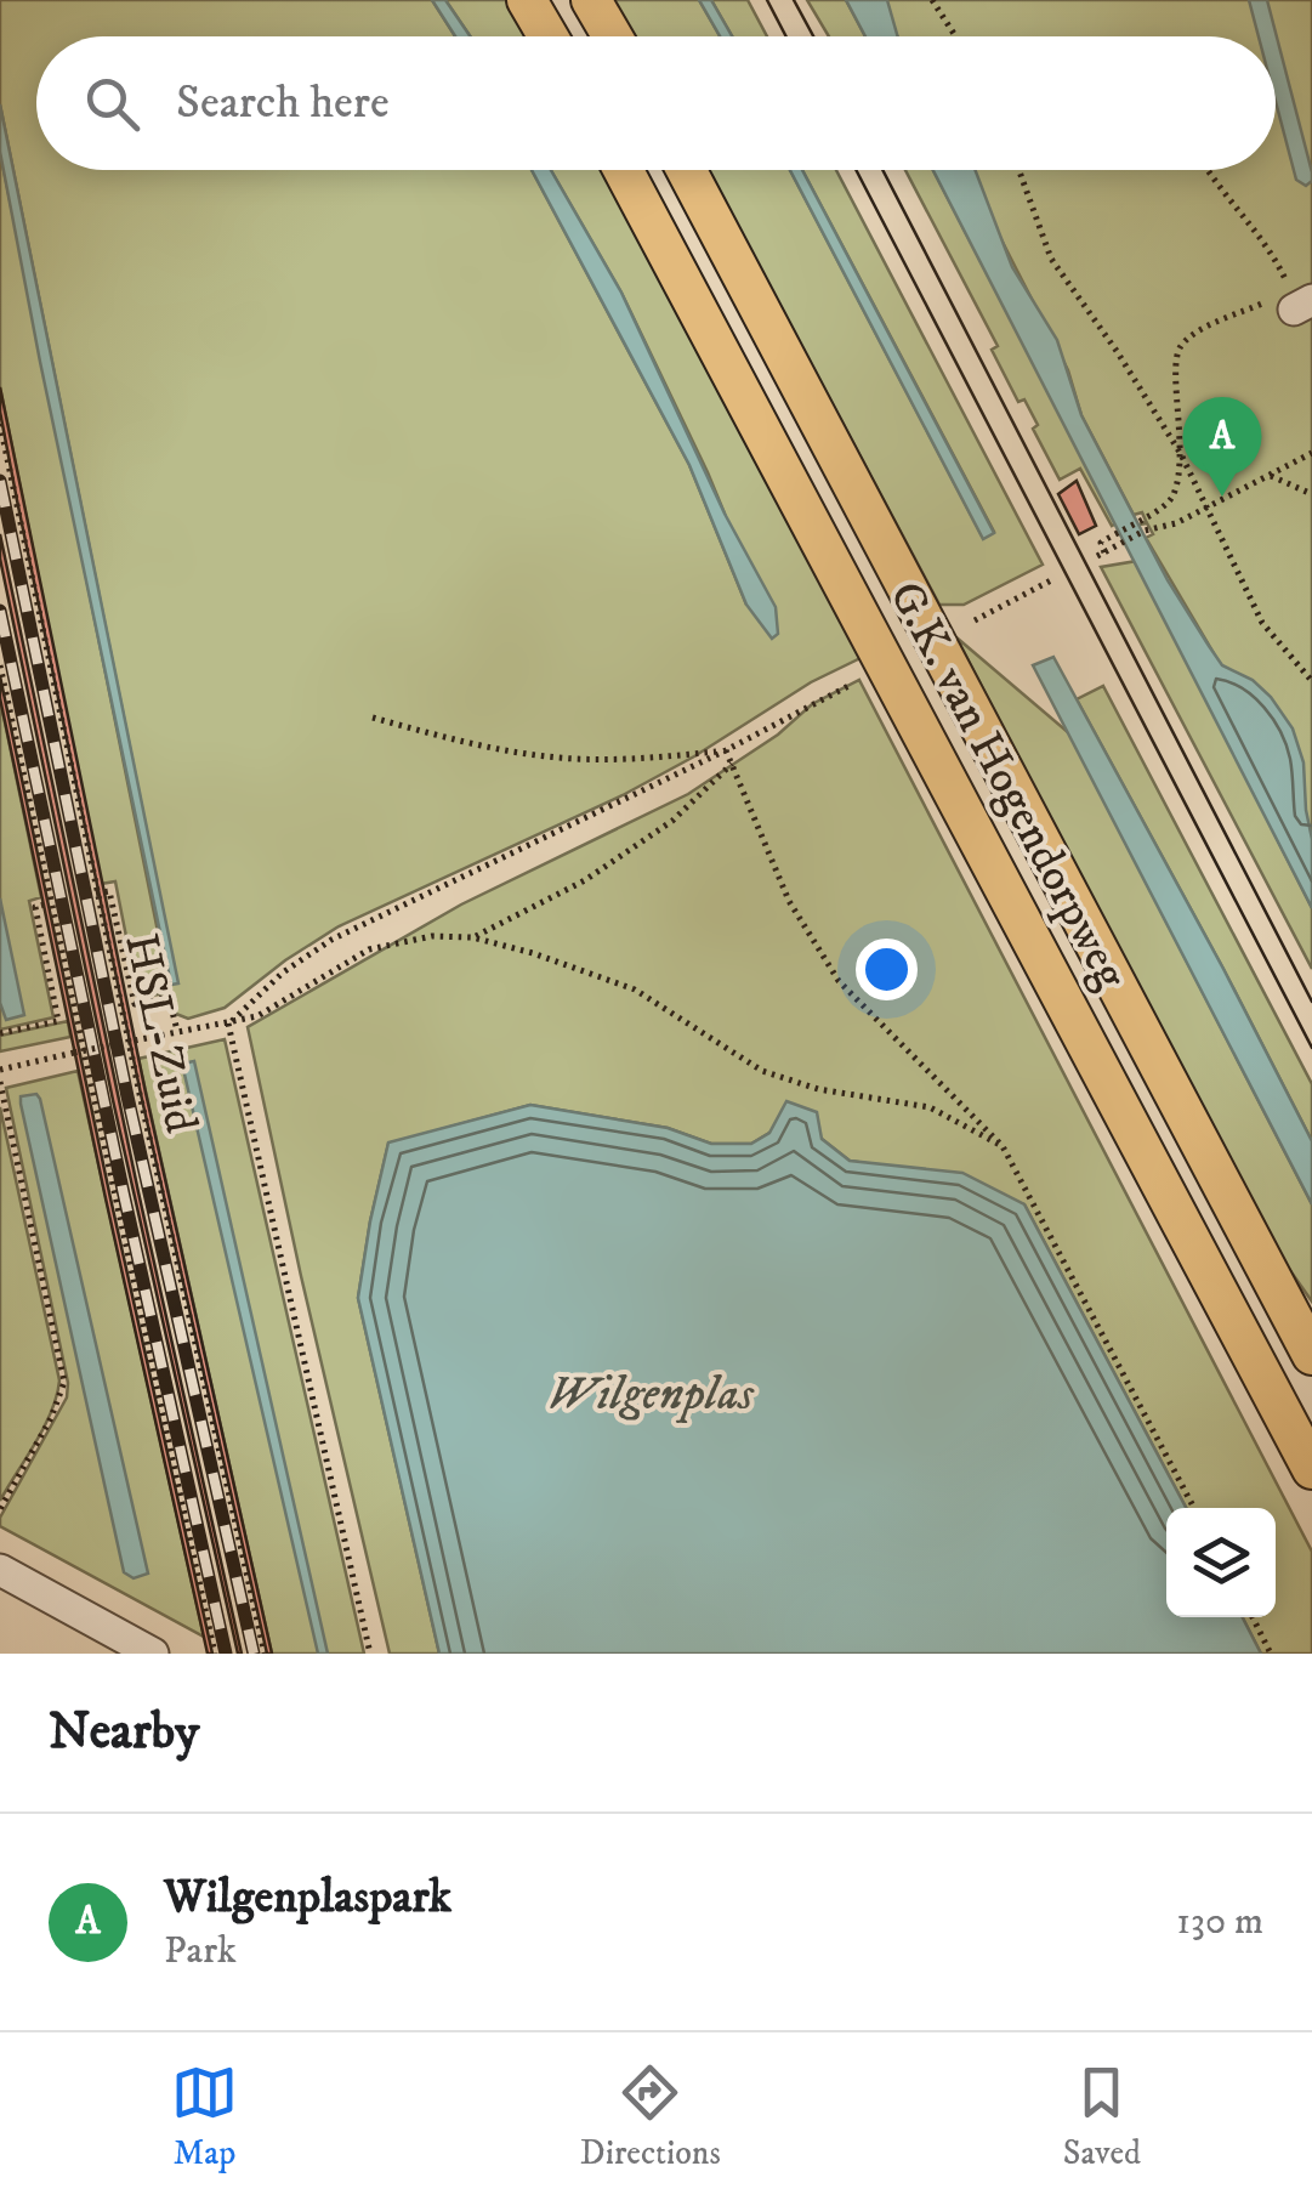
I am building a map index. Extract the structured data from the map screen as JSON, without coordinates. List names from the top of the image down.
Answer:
{
  "streets": {
    "main road": ["G.K. van Hogendorpweg"],
    "path": ["HSL-Zuid"]
  },
  "water": ["Wilgenplas"],
  "page": {
    "search": "Search here",
    "pins": "A",
    "heading": "Nearby",
    "list": [
      {
        "mark": "A",
        "name": "Wilgenplaspark",
        "note": "Park",
        "value": "130 m"
      }
    ],
    "nav": ["Map", "Directions", "Saved"]
  }
}
